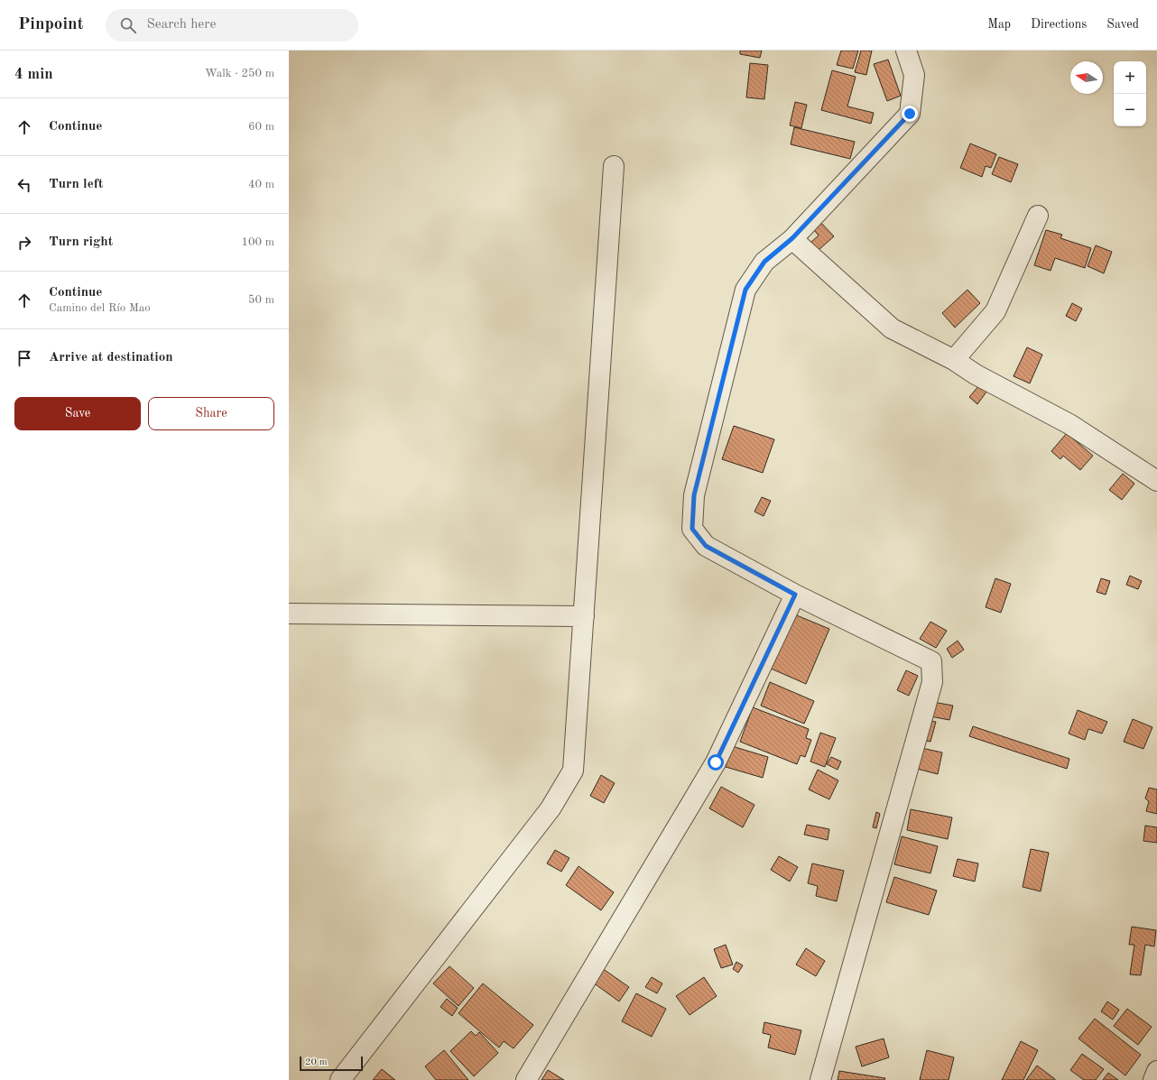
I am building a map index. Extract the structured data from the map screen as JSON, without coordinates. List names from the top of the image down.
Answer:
{
  "scale_bar": "20 m",
  "north": "left",
  "page": {
    "header": "Pinpoint",
    "search": "Search here",
    "nav": ["Map", "Directions", "Saved"],
    "heading": ["4 min", "Walk · 250 m"],
    "map_buttons": ["+", "−"],
    "list": [
      ["Continue", "60 m"],
      ["Turn left", "40 m"],
      ["Turn right", "100 m"],
      ["Continue", "Camino del Río Mao", "50 m"],
      "Arrive at destination"
    ],
    "buttons": ["Save", "Share"],
    "scale": "20 m"
  }
}
